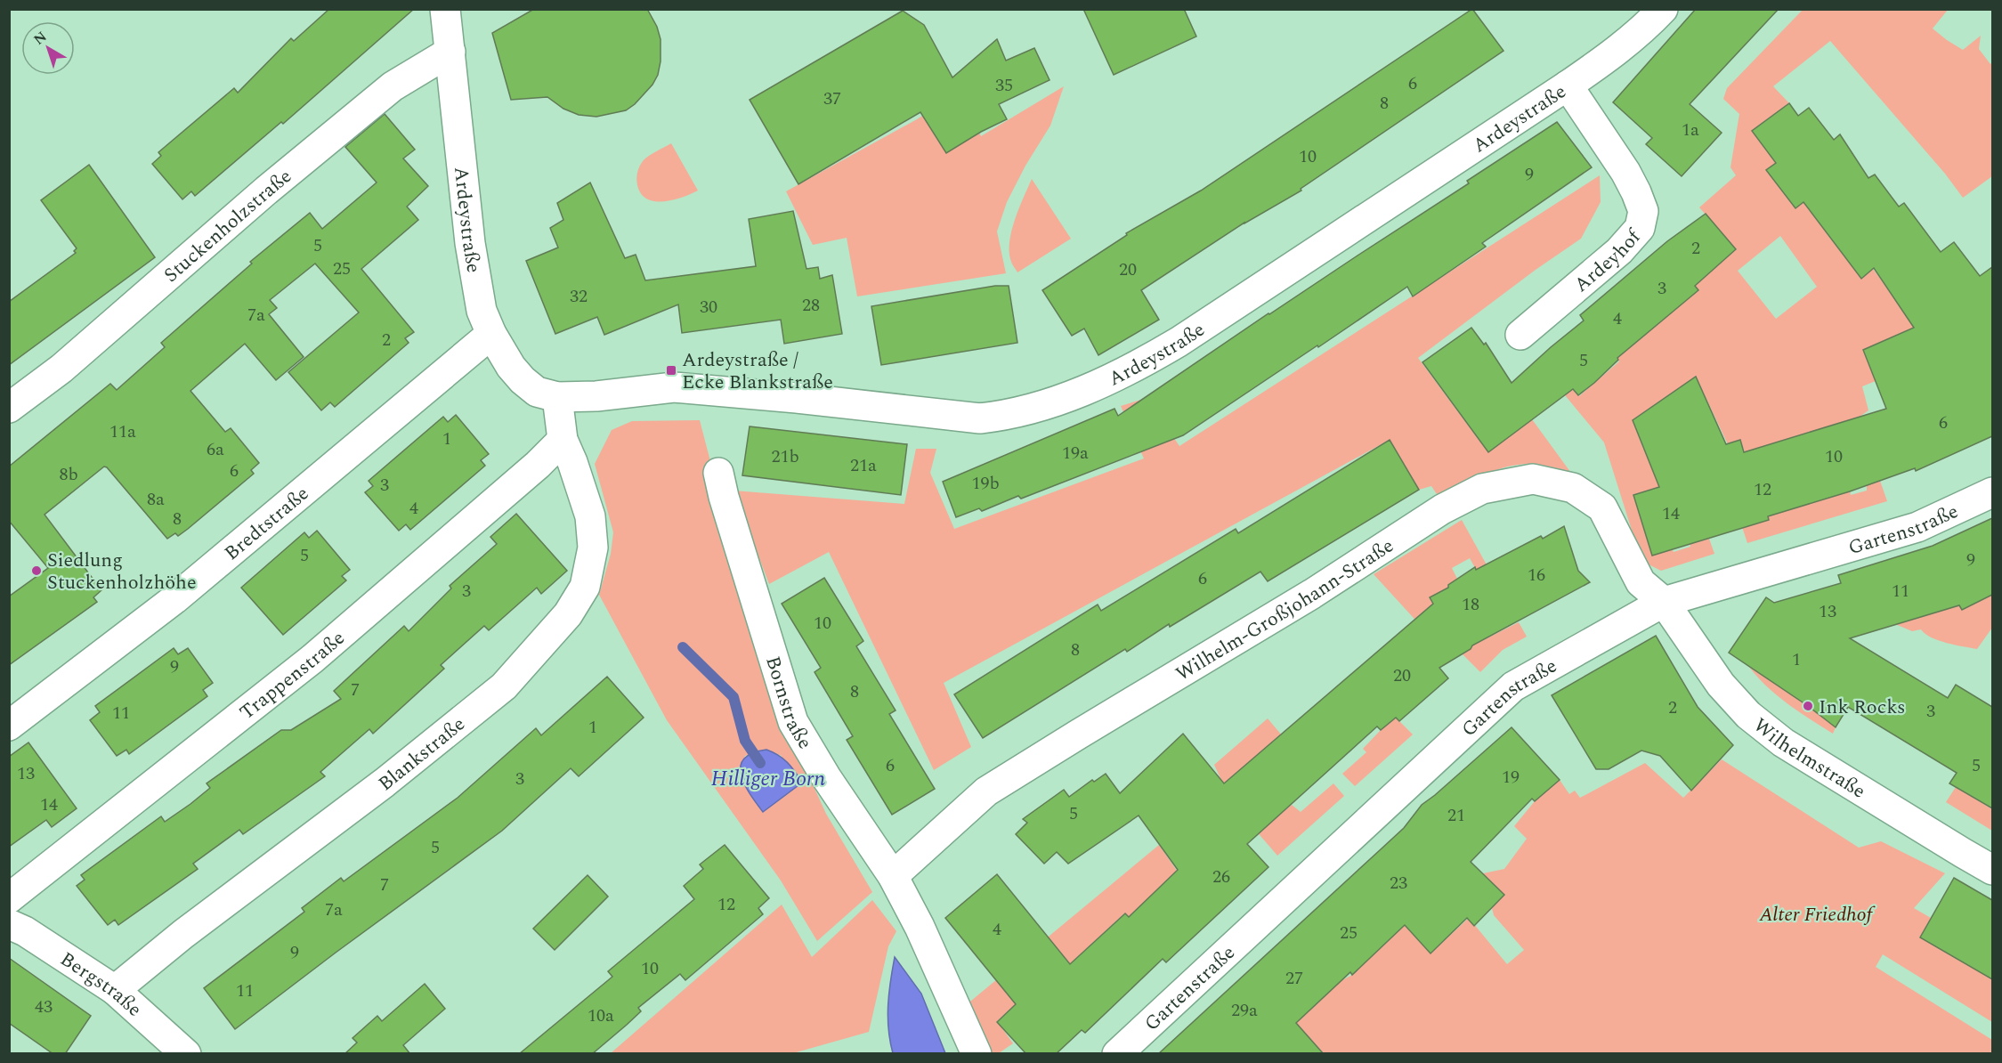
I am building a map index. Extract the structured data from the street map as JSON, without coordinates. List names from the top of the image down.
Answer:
{
  "streets": {
    "street": [
      "Ardeystraße",
      "Stuckenholzstraße",
      "Ardeyhof",
      "Bredtstraße",
      "Gartenstraße",
      "Wilhelm-Großjohann-Straße",
      "Trappenstraße",
      "Bornstraße",
      "Blankstraße",
      "Wilhelmstraße",
      "Bergstraße"
    ]
  },
  "crossings": [
    ["Ardeystraße", "Stuckenholzstraße"],
    ["Ardeystraße", "Ardeyhof"],
    ["Ardeystraße", "Bredtstraße"],
    ["Gartenstraße", "Wilhelm-Großjohann-Straße"],
    ["Gartenstraße", "Wilhelmstraße"],
    ["Wilhelm-Großjohann-Straße", "Bornstraße"],
    ["Wilhelm-Großjohann-Straße", "Wilhelmstraße"],
    ["Trappenstraße", "Blankstraße"],
    ["Blankstraße", "Bergstraße"]
  ],
  "water": ["Hilliger Born"],
  "parks": ["Alter Friedhof"],
  "places": {
    "transit": ["Ardeystraße / Ecke Blankstraße"],
    "other": ["Siedlung Stuckenholzhöhe", "Ink Rocks"]
  },
  "house_numbers": [
    "6",
    "35",
    "37",
    "8",
    "1a",
    "10",
    "9",
    "5",
    "2",
    "25",
    "20",
    "3",
    "32",
    "28",
    "30",
    "7a",
    "4",
    "2",
    "5",
    "6",
    "11a",
    "1",
    "6a",
    "19a",
    "21b",
    "10",
    "21a",
    "6",
    "8b",
    "19b",
    "3",
    "12",
    "8a",
    "4",
    "14",
    "8",
    "5",
    "9",
    "16",
    "6",
    "3",
    "11",
    "18",
    "13",
    "10",
    "8",
    "1",
    "9",
    "20",
    "7",
    "8",
    "2",
    "3",
    "11",
    "1",
    "6",
    "5",
    "13",
    "19",
    "3",
    "14",
    "5",
    "21",
    "5",
    "26",
    "23",
    "7",
    "12",
    "7a",
    "4",
    "25",
    "9",
    "10",
    "27",
    "11",
    "43",
    "29a",
    "10a"
  ],
  "north": "top left"
}
